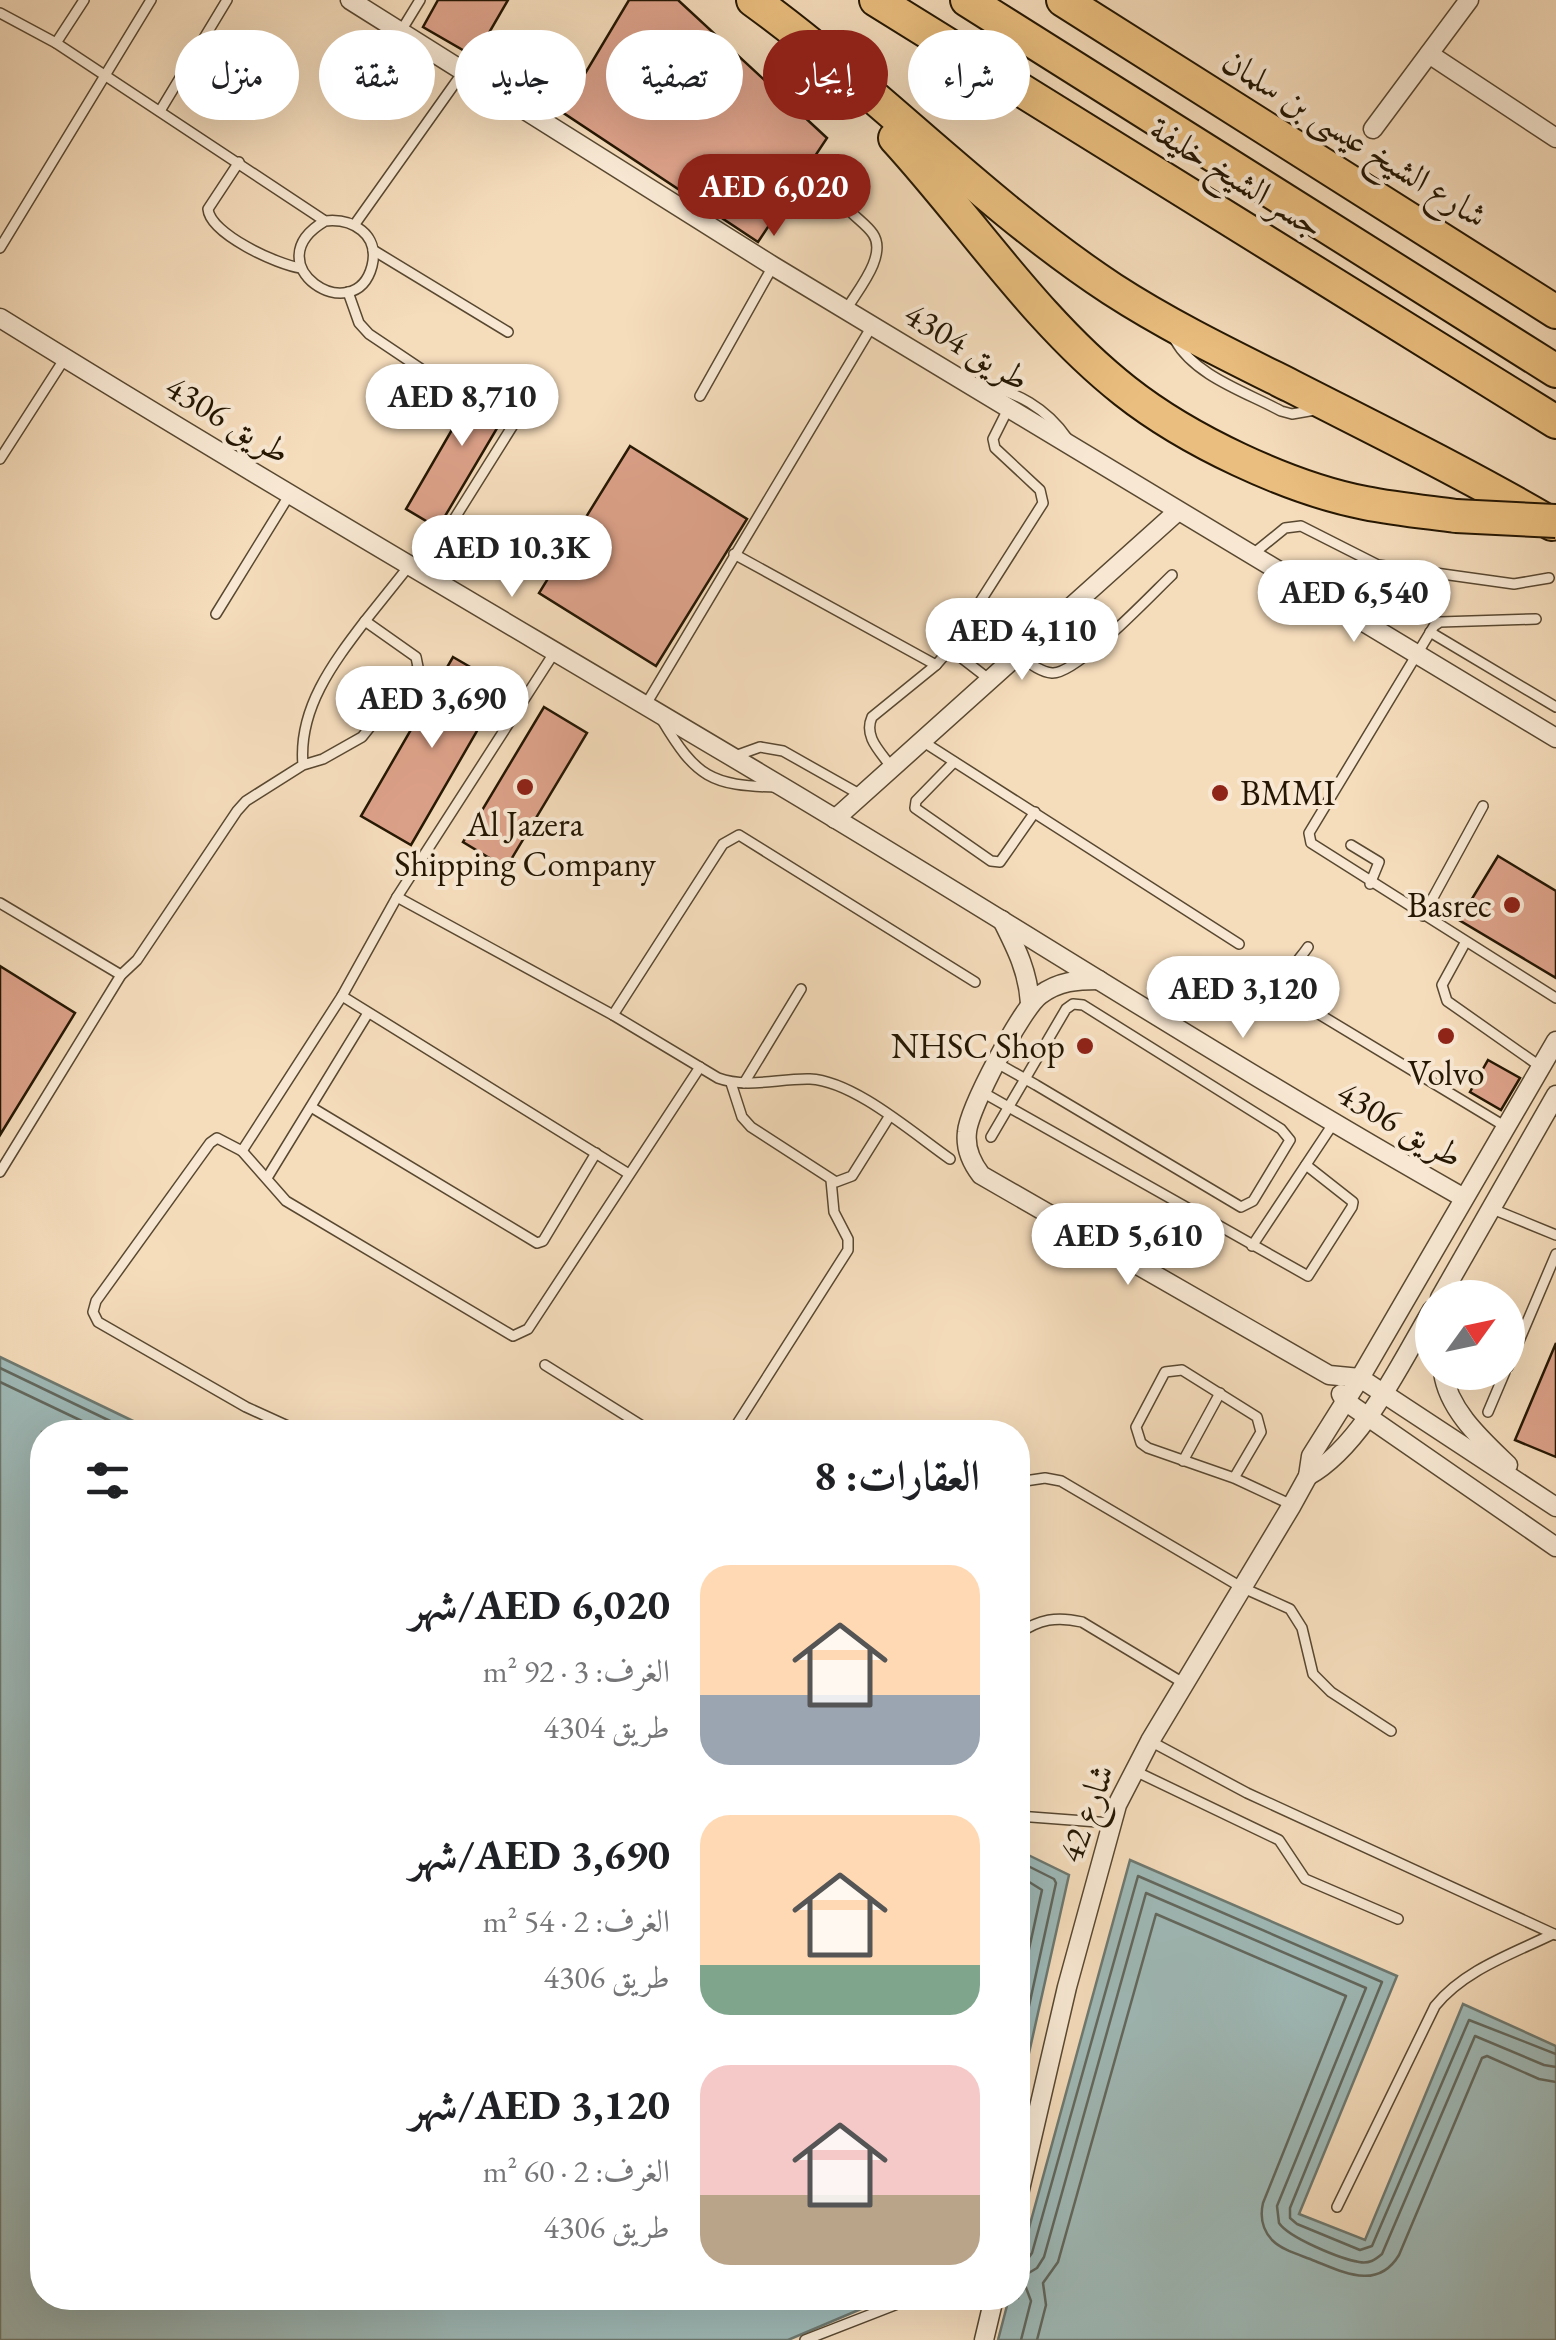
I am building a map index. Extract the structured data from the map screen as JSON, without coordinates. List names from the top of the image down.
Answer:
{
  "streets": {
    "highway": ["شارع الشيخ عيسى بن سلمان", "جسر الشيخ خليفة"],
    "street": ["طريق 4304", "طريق 4306", "شارع 42"]
  },
  "crossings": [
    ["طريق 4306", "شارع 42"]
  ],
  "places": [
    "Al Jazera Shipping Company",
    "BMMI",
    "Basrec",
    "Volvo",
    "NHSC Shop"
  ],
  "north": "top right",
  "page": {
    "chip": [
      "شراء",
      "إيجار",
      "تصفية",
      "جديد",
      "شقة",
      "منزل"
    ],
    "price": [
      "AED 6,020",
      "AED 8,710",
      "AED 10.3K",
      "AED 6,540",
      "AED 4,110",
      "AED 3,690",
      "AED 3,120",
      "AED 5,610"
    ],
    "heading": "العقارات: 8",
    "list": [
      {
        "name": "AED 6,020/شهر",
        "note": "الغرف: 3 · 92 m² · طريق 4304"
      },
      {
        "name": "AED 3,690/شهر",
        "note": "الغرف: 2 · 54 m² · طريق 4306"
      },
      {
        "name": "AED 3,120/شهر",
        "note": "الغرف: 2 · 60 m² · طريق 4306"
      }
    ]
  }
}
